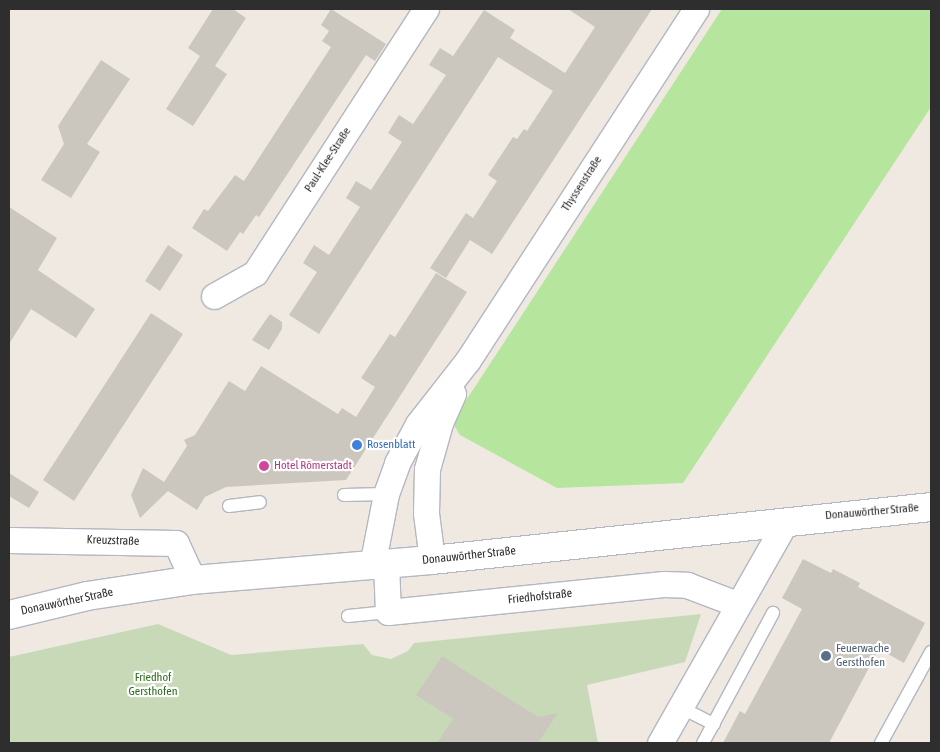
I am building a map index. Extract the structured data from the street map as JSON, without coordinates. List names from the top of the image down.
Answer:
{
  "streets": {
    "main road": ["Donauwörther Straße"],
    "street": [
      "Paul-Klee-Straße",
      "Thyssenstraße",
      "Kreuzstraße",
      "Friedhofstraße"
    ]
  },
  "crossings": [
    ["Thyssenstraße", "Donauwörther Straße"],
    ["Donauwörther Straße", "Kreuzstraße"]
  ],
  "parks": ["Friedhof Gersthofen"],
  "places": ["Rosenblatt", "Hotel Römerstadt", "Feuerwache Gersthofen"]
}
